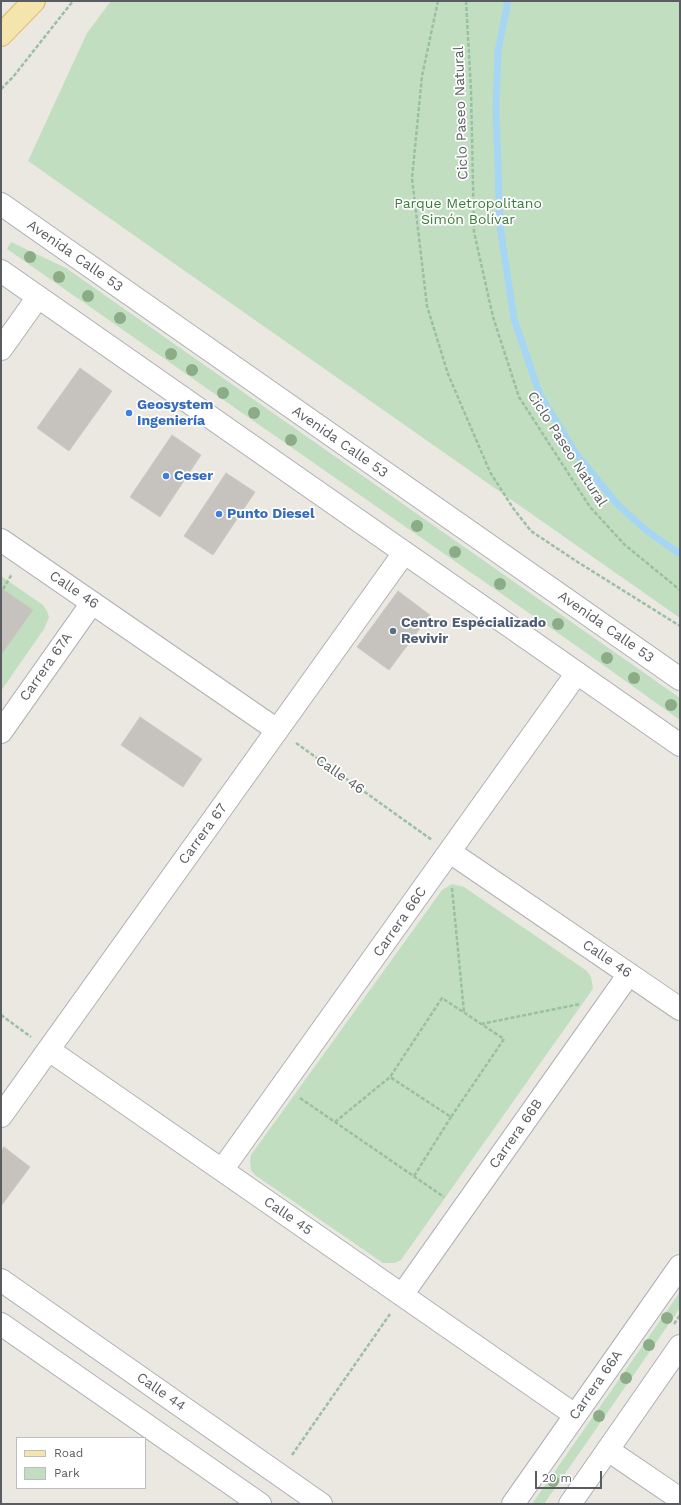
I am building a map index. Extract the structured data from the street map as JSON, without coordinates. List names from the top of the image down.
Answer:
{
  "streets": {
    "street": [
      "Avenida Calle 53",
      "Calle 46",
      "Carrera 67A",
      "Carrera 67",
      "Carrera 66C",
      "Carrera 66B",
      "Calle 45",
      "Carrera 66A",
      "Calle 44"
    ],
    "path": ["Ciclo Paseo Natural"]
  },
  "crossings": [
    ["Calle 46", "Carrera 67A"],
    ["Calle 46", "Carrera 67"],
    ["Calle 46", "Carrera 66C"],
    ["Calle 46", "Carrera 66B"],
    ["Carrera 67", "Calle 45"],
    ["Carrera 66C", "Calle 45"],
    ["Carrera 66B", "Calle 45"],
    ["Calle 45", "Carrera 66A"]
  ],
  "parks": ["Parque Metropolitano Simón Bolívar"],
  "places": [
    "Geosystem Ingeniería",
    "Ceser",
    "Punto Diesel",
    "Centro Espécializado Revivir"
  ],
  "legend": ["Road", "Park"],
  "scale_bar": "20 m"
}
